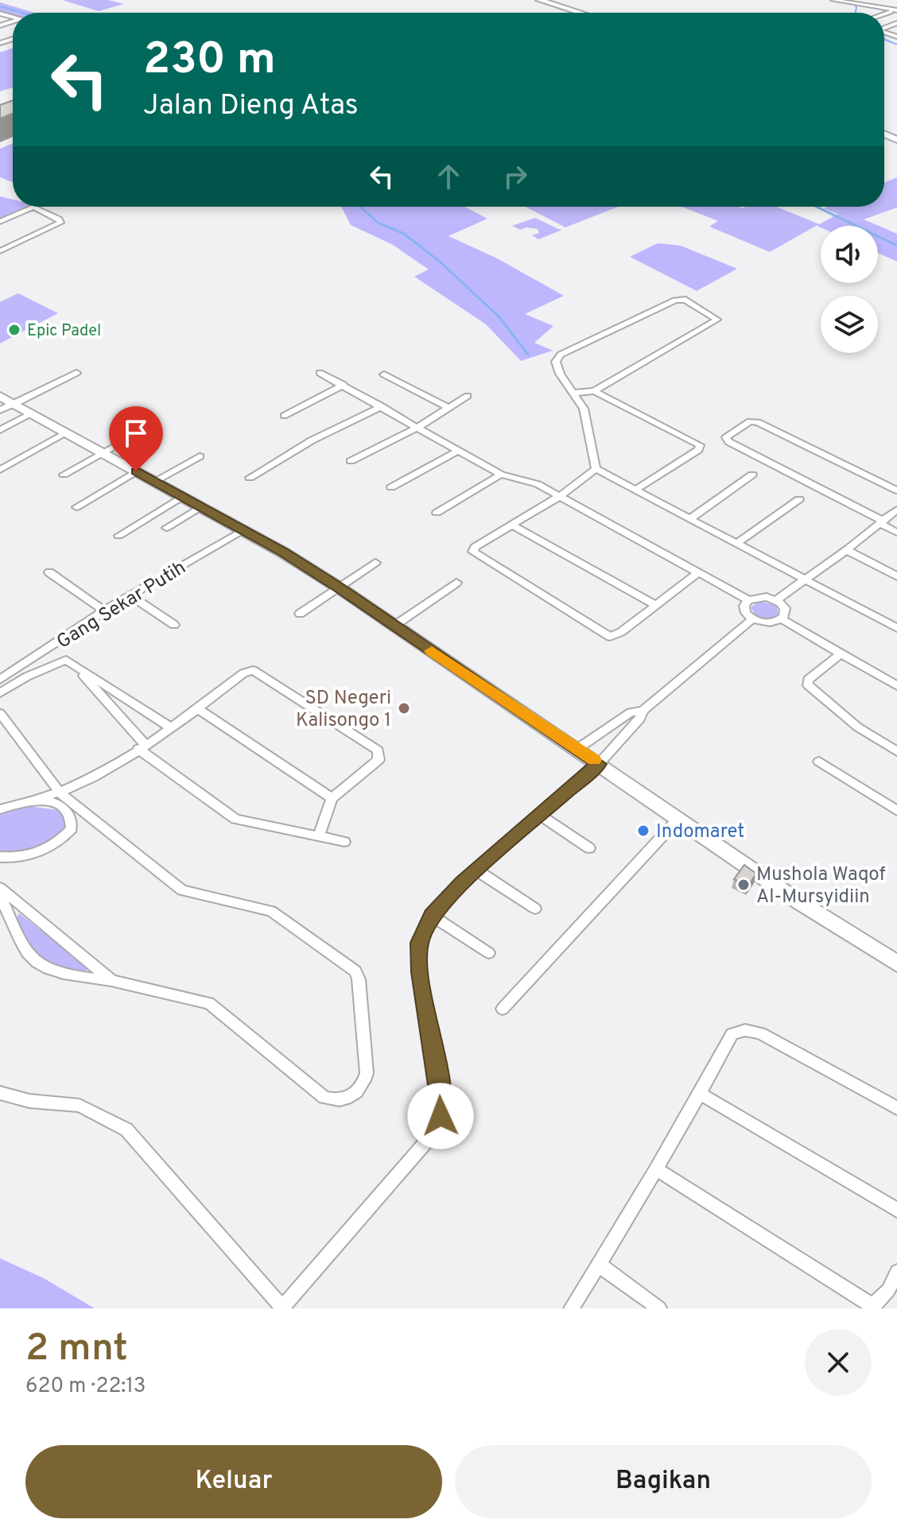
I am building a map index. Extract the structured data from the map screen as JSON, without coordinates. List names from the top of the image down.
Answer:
{
  "streets": {
    "street": ["Gang Sekar Putih"]
  },
  "places": [
    "Epic Padel",
    "SD Negeri Kalisongo 1",
    "Indomaret",
    "Mushola Waqof Al-Mursyidiin"
  ],
  "page": {
    "turn": ["230 m", "Jalan Dieng Atas"],
    "heading": ["2 mnt", "620 m · 22:13"],
    "buttons": ["Keluar", "Bagikan"]
  }
}
